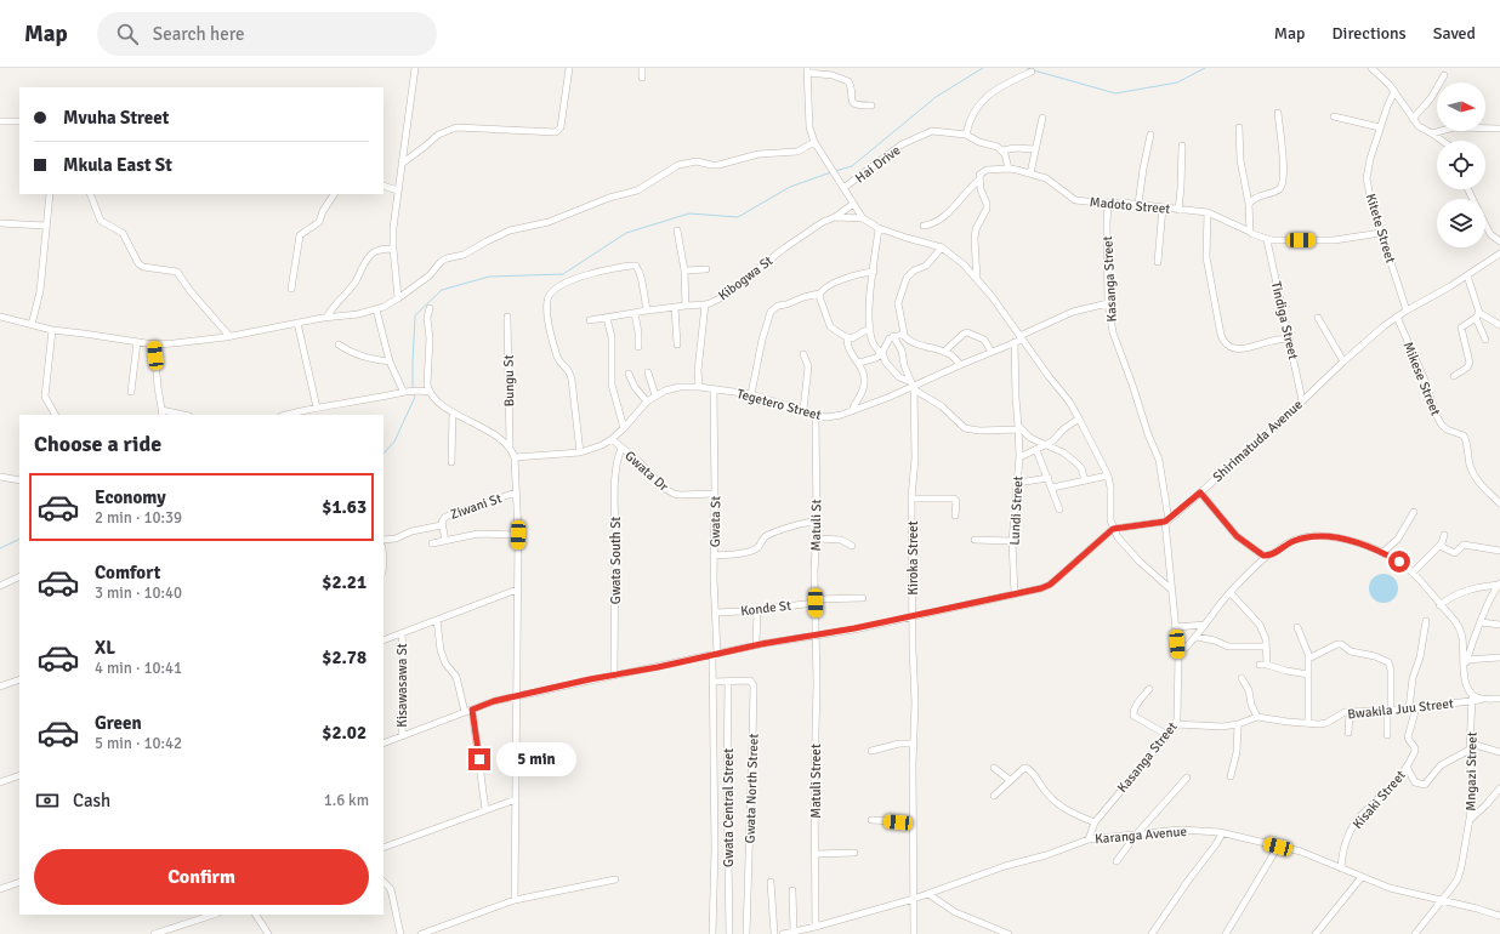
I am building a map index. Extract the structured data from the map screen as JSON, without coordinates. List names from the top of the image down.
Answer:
{
  "streets": {
    "street": [
      "Hai Drive",
      "Madoto Street",
      "Kitete Street",
      "Kibogwa St",
      "Kasanga Street",
      "Tindiga Street",
      "Mikese Street",
      "Bungu St",
      "Tegetero Street",
      "Shirimatuda Avenue",
      "Gwata Dr",
      "Ziwani St",
      "Lundi Street",
      "Gwata St",
      "Matuli St",
      "Kiroka Street",
      "Gwata South St",
      "Konde St",
      "Kisawasawa St",
      "Bwakila Juu Street",
      "Mngazi Street",
      "Matuli Street",
      "Gwata North Street",
      "Kisaki Street",
      "Gwata Central Street",
      "Karanga Avenue"
    ]
  },
  "crossings": [
    ["Madoto Street", "Kasanga Street"],
    ["Kitete Street", "Shirimatuda Avenue"],
    ["Kasanga Street", "Tegetero Street"],
    ["Kasanga Street", "Shirimatuda Avenue"],
    ["Kasanga Street", "Bwakila Juu Street"],
    ["Kasanga Street", "Mngazi Street"],
    ["Kasanga Street", "Karanga Avenue"],
    ["Tindiga Street", "Shirimatuda Avenue"],
    ["Mikese Street", "Shirimatuda Avenue"],
    ["Tegetero Street", "Gwata Dr"],
    ["Tegetero Street", "Lundi Street"],
    ["Tegetero Street", "Gwata St"],
    ["Tegetero Street", "Matuli St"],
    ["Tegetero Street", "Kiroka Street"],
    ["Gwata Dr", "Gwata St"],
    ["Gwata Dr", "Gwata South St"],
    ["Gwata St", "Konde St"],
    ["Gwata St", "Gwata North Street"],
    ["Matuli St", "Konde St"],
    ["Matuli St", "Matuli Street"],
    ["Kiroka Street", "Karanga Avenue"],
    ["Bwakila Juu Street", "Mngazi Street"],
    ["Bwakila Juu Street", "Kisaki Street"],
    ["Mngazi Street", "Karanga Avenue"],
    ["Matuli Street", "Karanga Avenue"],
    ["Gwata North Street", "Gwata Central Street"],
    ["Kisaki Street", "Karanga Avenue"]
  ],
  "north": "right",
  "page": {
    "header": "Map",
    "search": "Search here",
    "nav": ["Map", "Directions", "Saved"],
    "banner": ["Mvuha Street", "Mkula East St"],
    "heading": "Choose a ride",
    "list": [
      {
        "name": "Economy",
        "note": "2 min · 10:39",
        "value": "$1.63"
      },
      {
        "name": "Comfort",
        "note": "3 min · 10:40",
        "value": "$2.21"
      },
      {
        "name": "XL",
        "note": "4 min · 10:41",
        "value": "$2.78"
      },
      {
        "name": "Green",
        "note": "5 min · 10:42",
        "value": "$2.02"
      }
    ],
    "bubble": "5 min",
    "pay": ["Cash", "1.6 km"],
    "buttons": "Confirm"
  }
}
